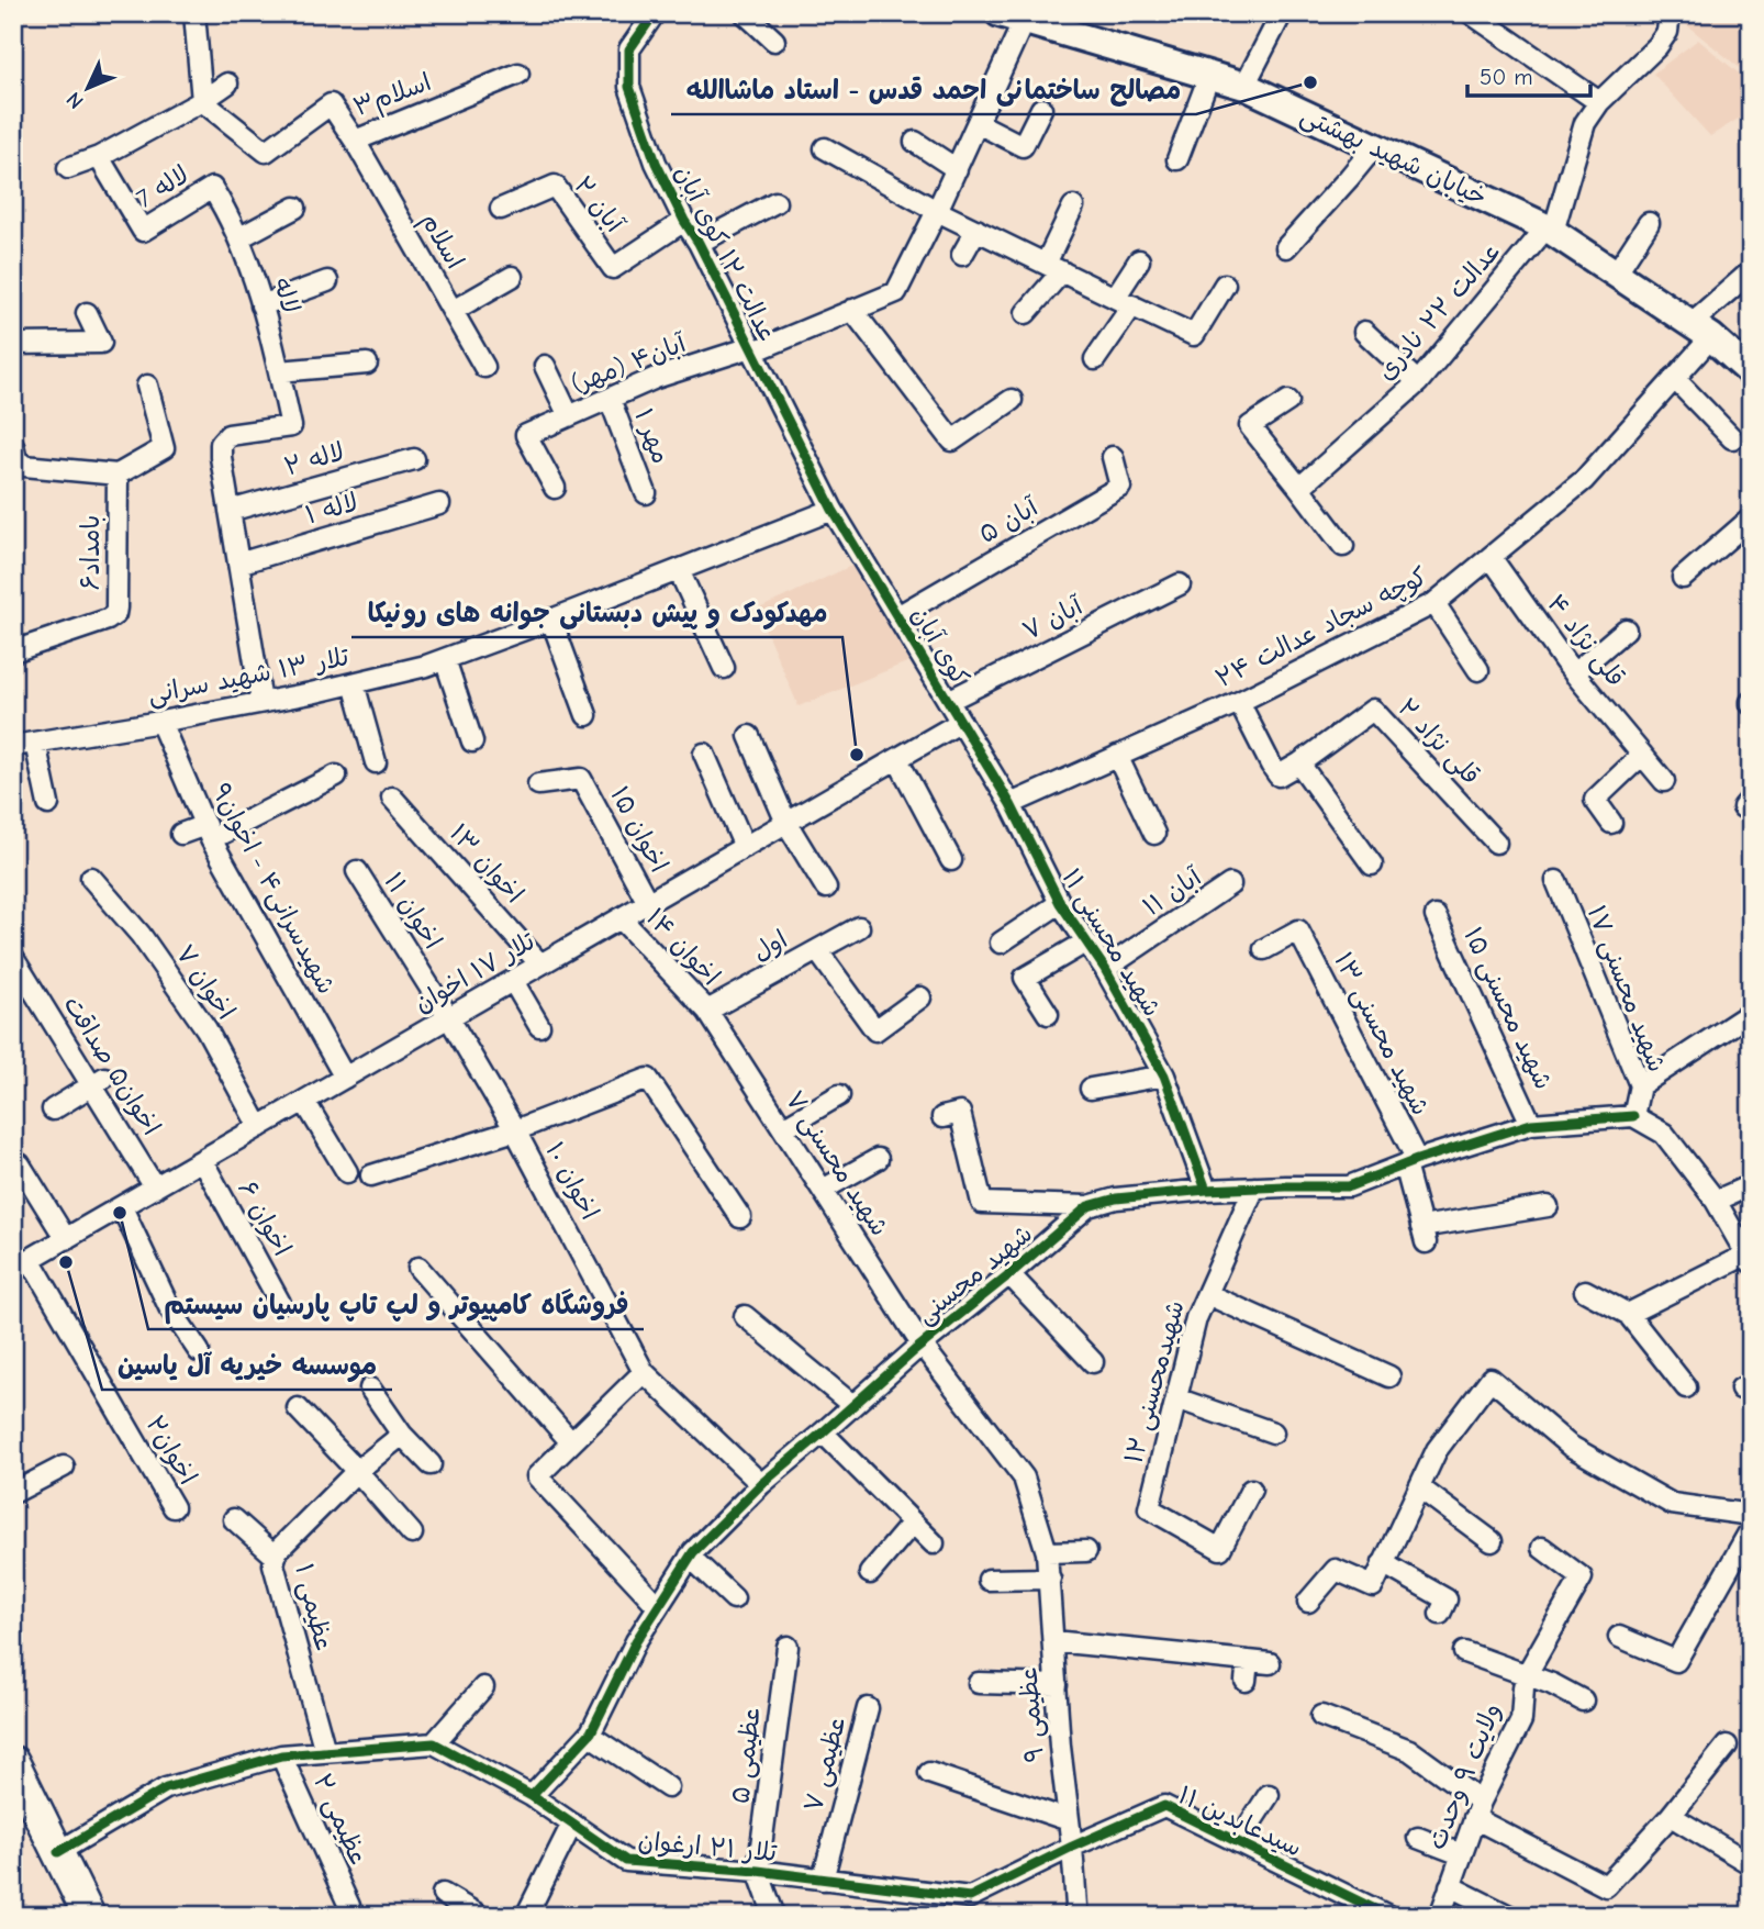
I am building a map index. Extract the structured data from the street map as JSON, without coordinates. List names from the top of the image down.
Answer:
{
  "streets": {
    "main road": ["خیابان شهید بهشتی"],
    "street": [
      "اسلام۳",
      "لاله 7",
      "آبان ۲",
      "اسلام",
      "عدالت ۱۲ کوی آبان",
      "لاله",
      "عدالت ۲۲ نادری",
      "آبان۴ (مهر)",
      "مهر ۱",
      "لاله ۲",
      "لاله ۱",
      "آبان ۵",
      "بامداد۶",
      "آبان ۷",
      "کوچه سجاد عدالت ۲۴",
      "قلی نژاد ۴",
      "کوی آبان",
      "تلار ۱۳ شهید سرانی",
      "قلی نژاد ۲",
      "اخوان ۱۵",
      "اخوان ۱۳",
      "شهیدسرانی۴ - اخوان۹",
      "آبان ۱۱",
      "اخوان ۱۱",
      "شهید محسنی ۱۱",
      "اول",
      "اخوان ۱۴",
      "تلار ۱۷ اخوان",
      "اخوان ۷",
      "شهید محسنی ۱۷",
      "شهید محسنی ۱۵",
      "شهید محسنی ۱۳",
      "اخوان۵ صداقت",
      "شهید محسنی ۷",
      "اخوان ۱۰",
      "اخوان ۶",
      "شهید محسنی",
      "شهیدمحسنی ۱۲",
      "اخوان۲",
      "عظیمی ۱",
      "عظیمی ۹",
      "عظیمی ۵",
      "عظیمی ۷",
      "ولایت ۹ وحدت",
      "عظیمی ۲",
      "سیدعابدین ۱۱",
      "تلار ۲۱ ارغوان"
    ]
  },
  "crossings": [
    ["اسلام۳", "اسلام"],
    ["خیابان شهید بهشتی", "عدالت ۲۲ نادری"],
    ["خیابان شهید بهشتی", "آبان۴ (مهر)"],
    ["خیابان شهید بهشتی", "کوچه سجاد عدالت ۲۴"],
    ["لاله 7", "لاله"],
    ["آبان ۲", "عدالت ۱۲ کوی آبان"],
    ["عدالت ۱۲ کوی آبان", "آبان۴ (مهر)"],
    ["عدالت ۱۲ کوی آبان", "کوی آبان"],
    ["عدالت ۱۲ کوی آبان", "تلار ۱۳ شهید سرانی"],
    ["لاله", "لاله ۲"],
    ["آبان۴ (مهر)", "مهر ۱"],
    ["آبان ۵", "کوی آبان"],
    ["آبان ۷", "کوی آبان"],
    ["کوچه سجاد عدالت ۲۴", "قلی نژاد ۴"],
    ["کوچه سجاد عدالت ۲۴", "کوی آبان"],
    ["کوچه سجاد عدالت ۲۴", "شهید محسنی ۱۱"],
    ["کوی آبان", "تلار ۱۳ شهید سرانی"],
    ["کوی آبان", "شهید محسنی ۱۱"],
    ["کوی آبان", "تلار ۱۷ اخوان"],
    ["تلار ۱۳ شهید سرانی", "شهیدسرانی۴ - اخوان۹"],
    ["اخوان ۱۵", "تلار ۱۷ اخوان"],
    ["اخوان ۱۳", "تلار ۱۷ اخوان"],
    ["شهیدسرانی۴ - اخوان۹", "تلار ۱۷ اخوان"],
    ["آبان ۱۱", "شهید محسنی ۱۱"],
    ["اخوان ۱۱", "تلار ۱۷ اخوان"],
    ["اخوان ۱۱", "اخوان ۱۰"],
    ["شهید محسنی ۱۱", "شهید محسنی"],
    ["اول", "اخوان ۱۴"],
    ["اول", "شهید محسنی ۷"],
    ["اخوان ۱۴", "تلار ۱۷ اخوان"],
    ["اخوان ۱۴", "شهید محسنی ۷"],
    ["تلار ۱۷ اخوان", "اخوان ۷"],
    ["تلار ۱۷ اخوان", "اخوان۵ صداقت"],
    ["تلار ۱۷ اخوان", "اخوان ۱۰"],
    ["تلار ۱۷ اخوان", "اخوان ۶"],
    ["تلار ۱۷ اخوان", "اخوان۲"],
    ["شهید محسنی ۱۷", "شهید محسنی"],
    ["شهید محسنی ۱۵", "شهید محسنی"],
    ["شهید محسنی ۱۳", "شهید محسنی"],
    ["شهید محسنی ۷", "شهید محسنی"],
    ["شهید محسنی ۷", "عظیمی ۹"],
    ["اخوان ۱۰", "شهید محسنی"],
    ["شهید محسنی", "شهیدمحسنی ۱۲"],
    ["شهید محسنی", "تلار ۲۱ ارغوان"],
    ["عظیمی ۹", "سیدعابدین ۱۱"],
    ["عظیمی ۹", "تلار ۲۱ ارغوان"],
    ["عظیمی ۵", "تلار ۲۱ ارغوان"],
    ["عظیمی ۷", "تلار ۲۱ ارغوان"],
    ["سیدعابدین ۱۱", "تلار ۲۱ ارغوان"]
  ],
  "places": [
    "مصالح ساختمانی احمد قدس - استاد ماشاالله",
    "مهدکودک و پیش دبستانی جوانه های رونیکا",
    "فروشگاه کامپیوتر و لپ تاپ پارسیان سیستم",
    "موسسه خیریه آل یاسین"
  ],
  "scale_bar": "50 m",
  "north": "bottom left"
}
